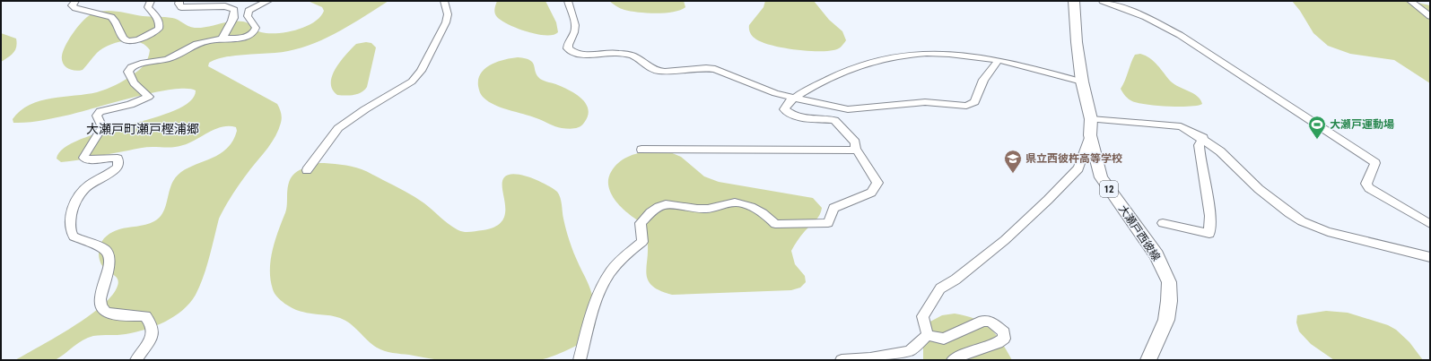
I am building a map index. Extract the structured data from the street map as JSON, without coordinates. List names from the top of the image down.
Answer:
{
  "streets": {
    "main road": ["12", "大瀬戸西彼線"]
  },
  "districts": ["大瀬戸町瀬戸樫浦郷"],
  "places": {
    "sports": ["大瀬戸運動場"],
    "school or university": ["県立西彼杵高等学校"]
  }
}
